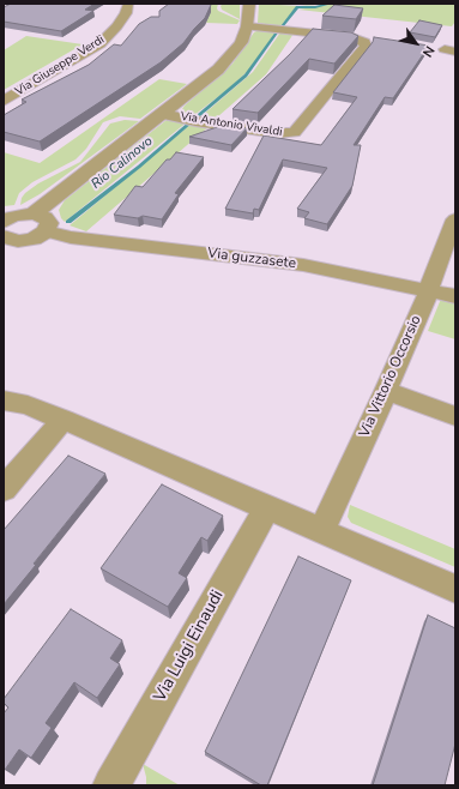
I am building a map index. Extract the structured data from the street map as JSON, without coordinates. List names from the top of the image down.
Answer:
{
  "streets": {
    "street": [
      "Via Giuseppe Verdi",
      "Via Antonio Vivaldi",
      "Via guzzasete",
      "Via Vittorio Occorsio",
      "Via Luigi Einaudi"
    ]
  },
  "crossings": [
    ["Via guzzasete", "Via Vittorio Occorsio"]
  ],
  "water": ["Rio Calinovo"],
  "north": "bottom right"
}
